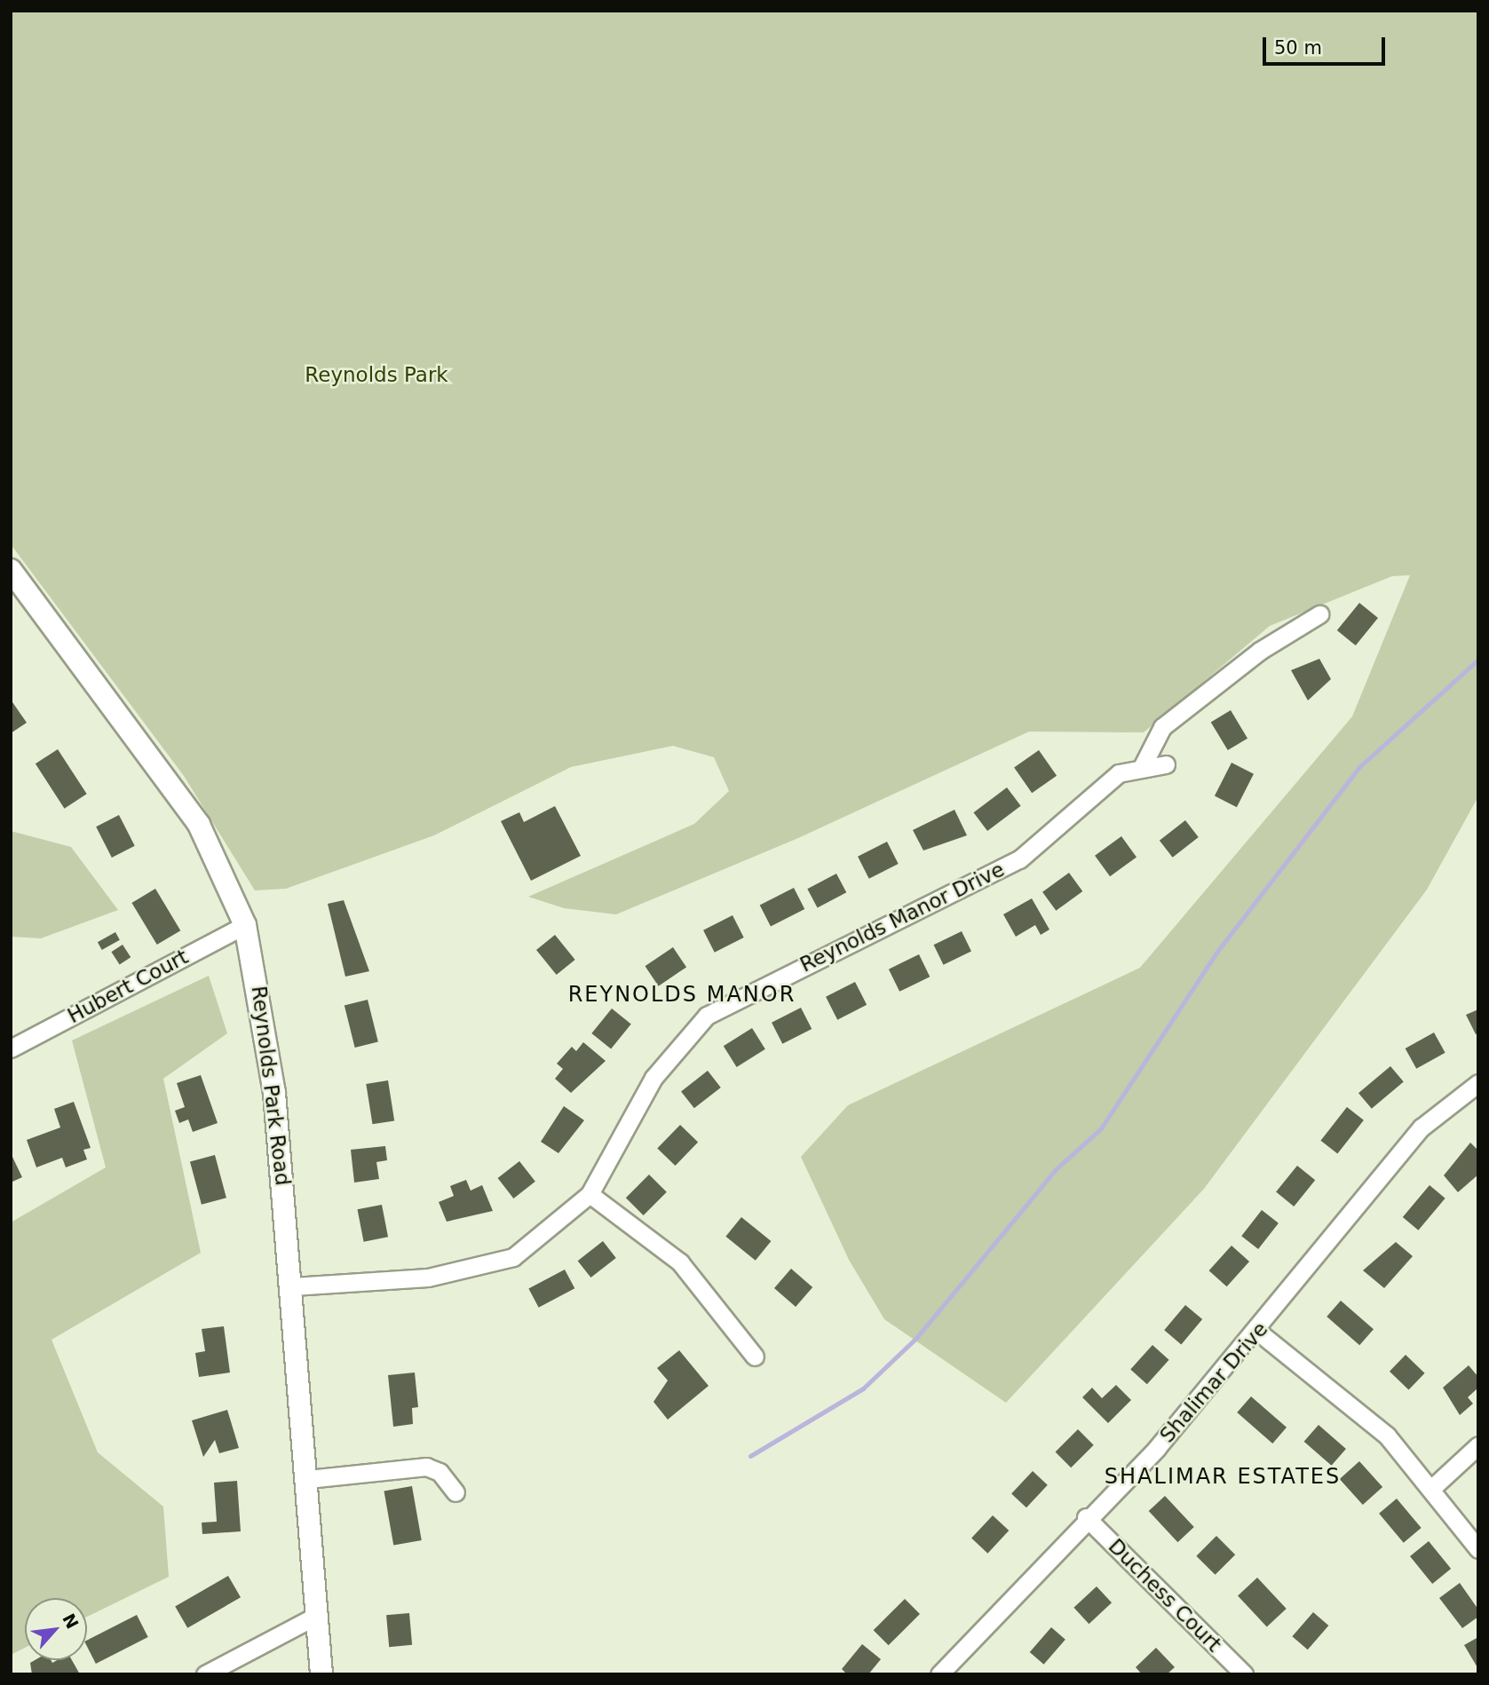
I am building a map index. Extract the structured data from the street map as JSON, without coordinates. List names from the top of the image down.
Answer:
{
  "streets": {
    "main road": ["Reynolds Park Road"],
    "street": [
      "Reynolds Manor Drive",
      "Hubert Court",
      "Shalimar Drive",
      "Duchess Court"
    ]
  },
  "crossings": [
    ["Reynolds Manor Drive", "Reynolds Park Road"],
    ["Hubert Court", "Reynolds Park Road"],
    ["Shalimar Drive", "Duchess Court"]
  ],
  "districts": ["REYNOLDS MANOR", "SHALIMAR ESTATES"],
  "parks": ["Reynolds Park"],
  "scale_bar": "50 m",
  "north": "top right"
}
